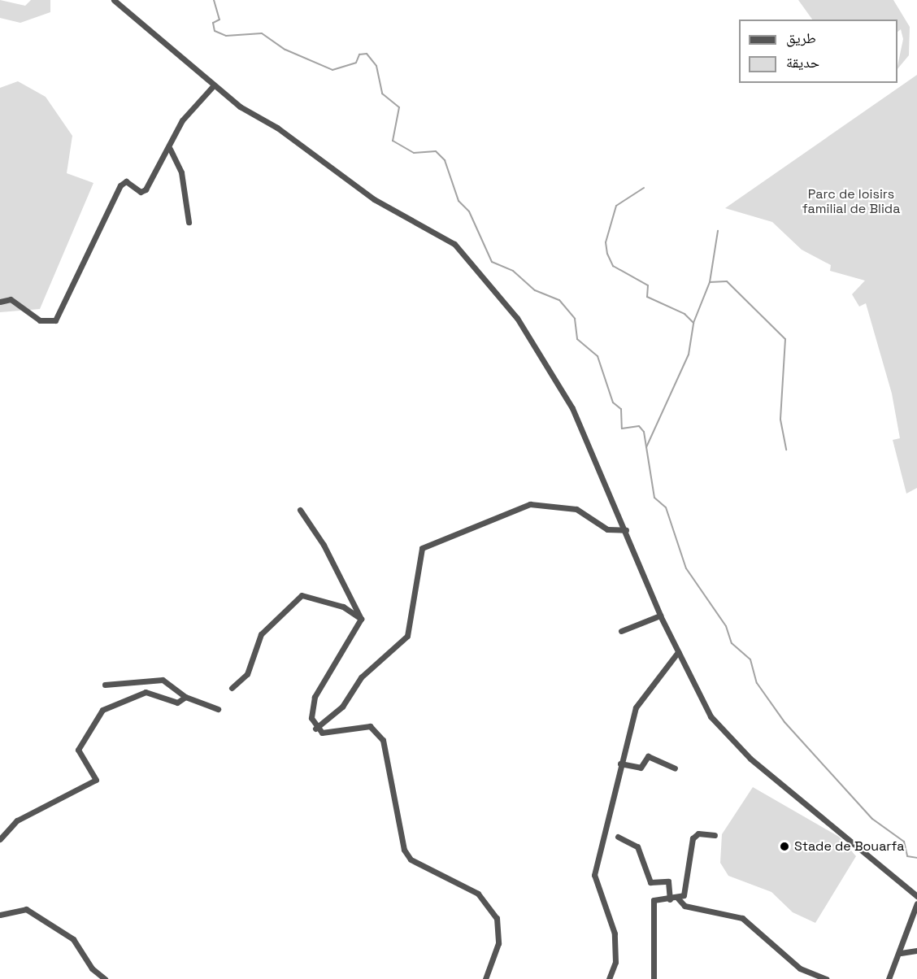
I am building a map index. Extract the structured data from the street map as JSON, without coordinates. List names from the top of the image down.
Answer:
{
  "parks": ["Parc de loisirs familial de Blida"],
  "places": ["Stade de Bouarfa"],
  "legend": ["طريق", "حديقة"]
}
